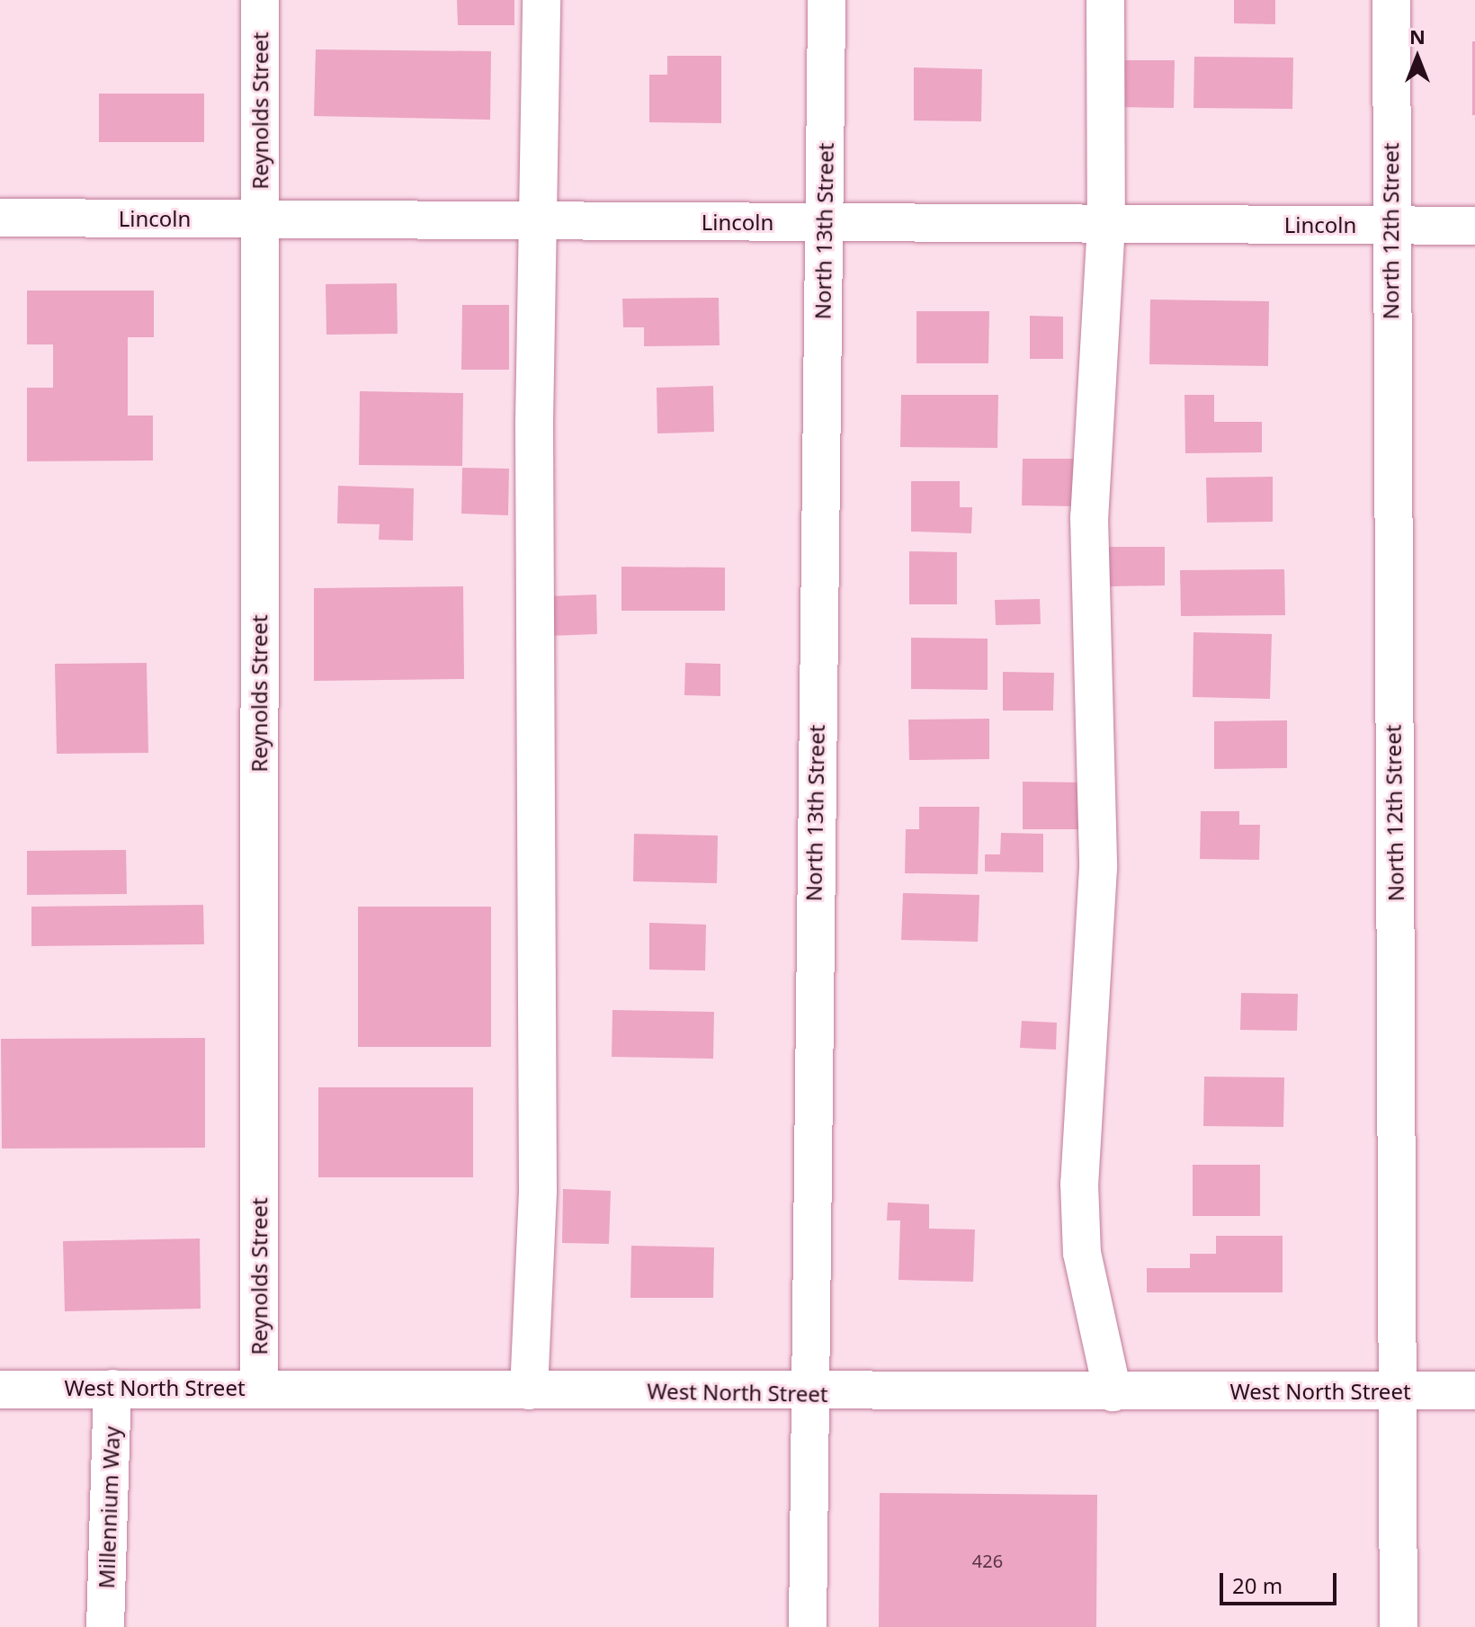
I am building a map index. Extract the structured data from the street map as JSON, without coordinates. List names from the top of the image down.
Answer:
{
  "streets": {
    "street": [
      "Reynolds Street",
      "Lincoln",
      "North 13th Street",
      "North 12th Street",
      "West North Street",
      "Millennium Way"
    ]
  },
  "crossings": [
    ["Reynolds Street", "Lincoln"],
    ["Reynolds Street", "West North Street"],
    ["Lincoln", "North 13th Street"],
    ["Lincoln", "North 12th Street"],
    ["North 13th Street", "West North Street"],
    ["North 12th Street", "West North Street"],
    ["West North Street", "Millennium Way"]
  ],
  "house_numbers": ["426"],
  "scale_bar": "20 m",
  "north": "top"
}
